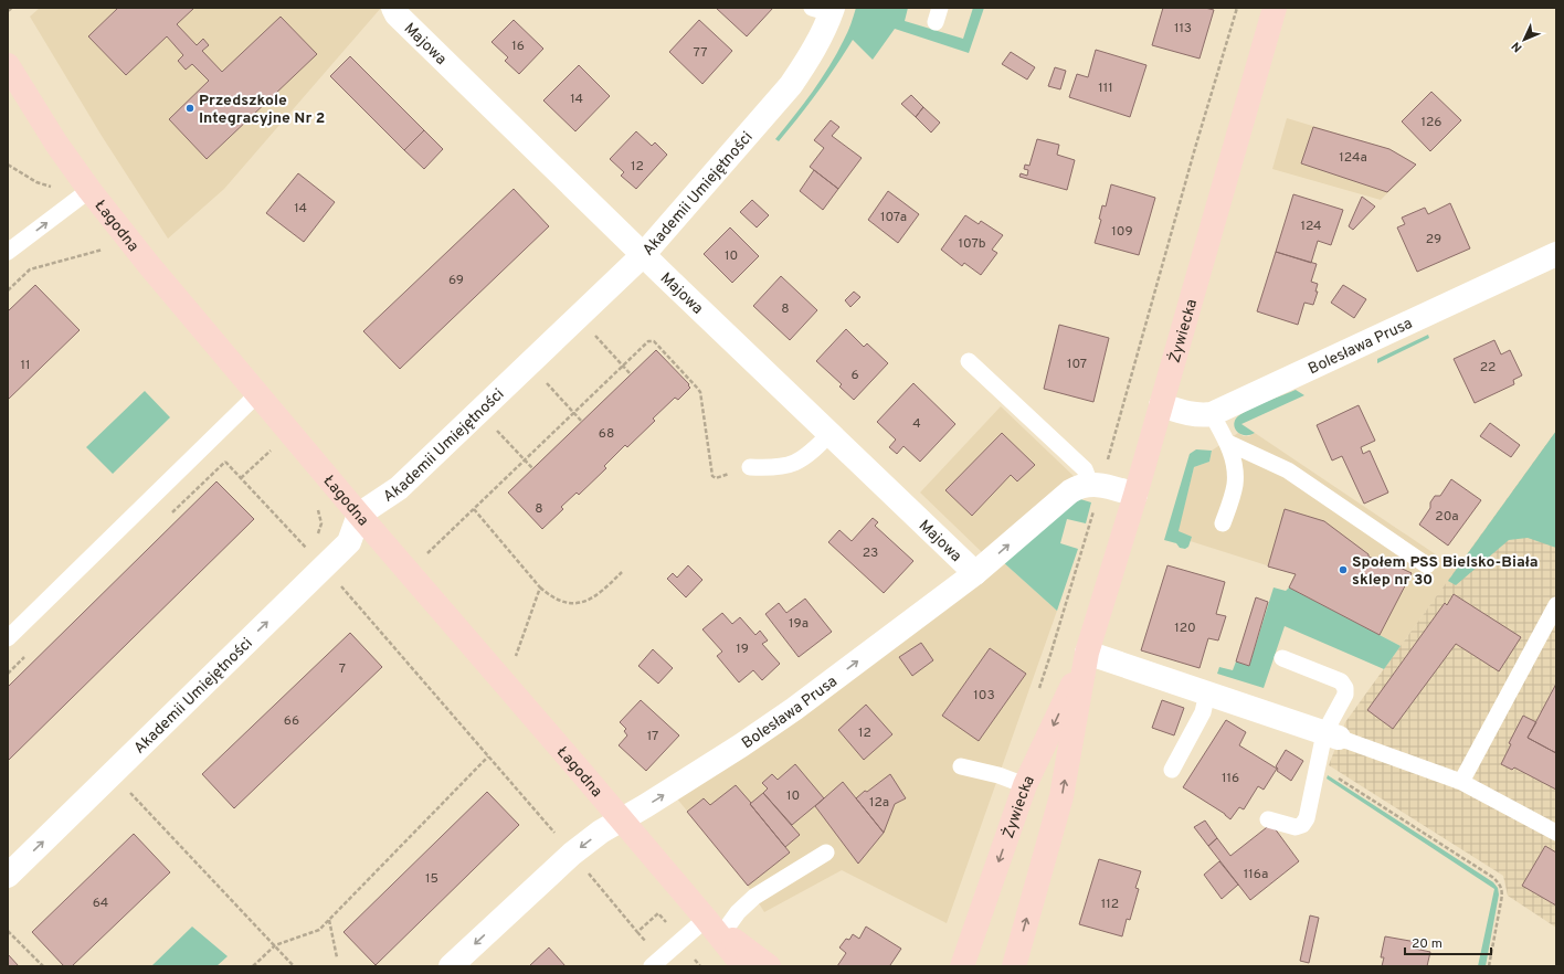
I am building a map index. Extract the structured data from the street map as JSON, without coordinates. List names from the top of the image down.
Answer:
{
  "streets": {
    "main road": ["Łagodna", "Żywiecka"],
    "street": ["Majowa", "Akademii Umiejętności", "Bolesława Prusa"]
  },
  "crossings": [
    ["Majowa", "Akademii Umiejętności"],
    ["Majowa", "Bolesława Prusa"],
    ["Akademii Umiejętności", "Łagodna"],
    ["Łagodna", "Bolesława Prusa"],
    ["Żywiecka", "Bolesława Prusa"]
  ],
  "one_way": ["Akademii Umiejętności"],
  "places": ["Przedszkole Integracyjne Nr 2", "Społem PSS Bielsko-Biała sklep nr 30"],
  "house_numbers": [
    "113",
    "16",
    "77",
    "111",
    "14",
    "126",
    "124a",
    "12",
    "14",
    "107a",
    "124",
    "109",
    "29",
    "107b",
    "10",
    "69",
    "8",
    "107",
    "11",
    "22",
    "6",
    "4",
    "68",
    "8",
    "20a",
    "23",
    "19a",
    "120",
    "19",
    "7",
    "103",
    "66",
    "12",
    "17",
    "116",
    "10",
    "12a",
    "116a",
    "15",
    "64",
    "112"
  ],
  "scale_bar": "20 m",
  "north": "bottom left"
}
